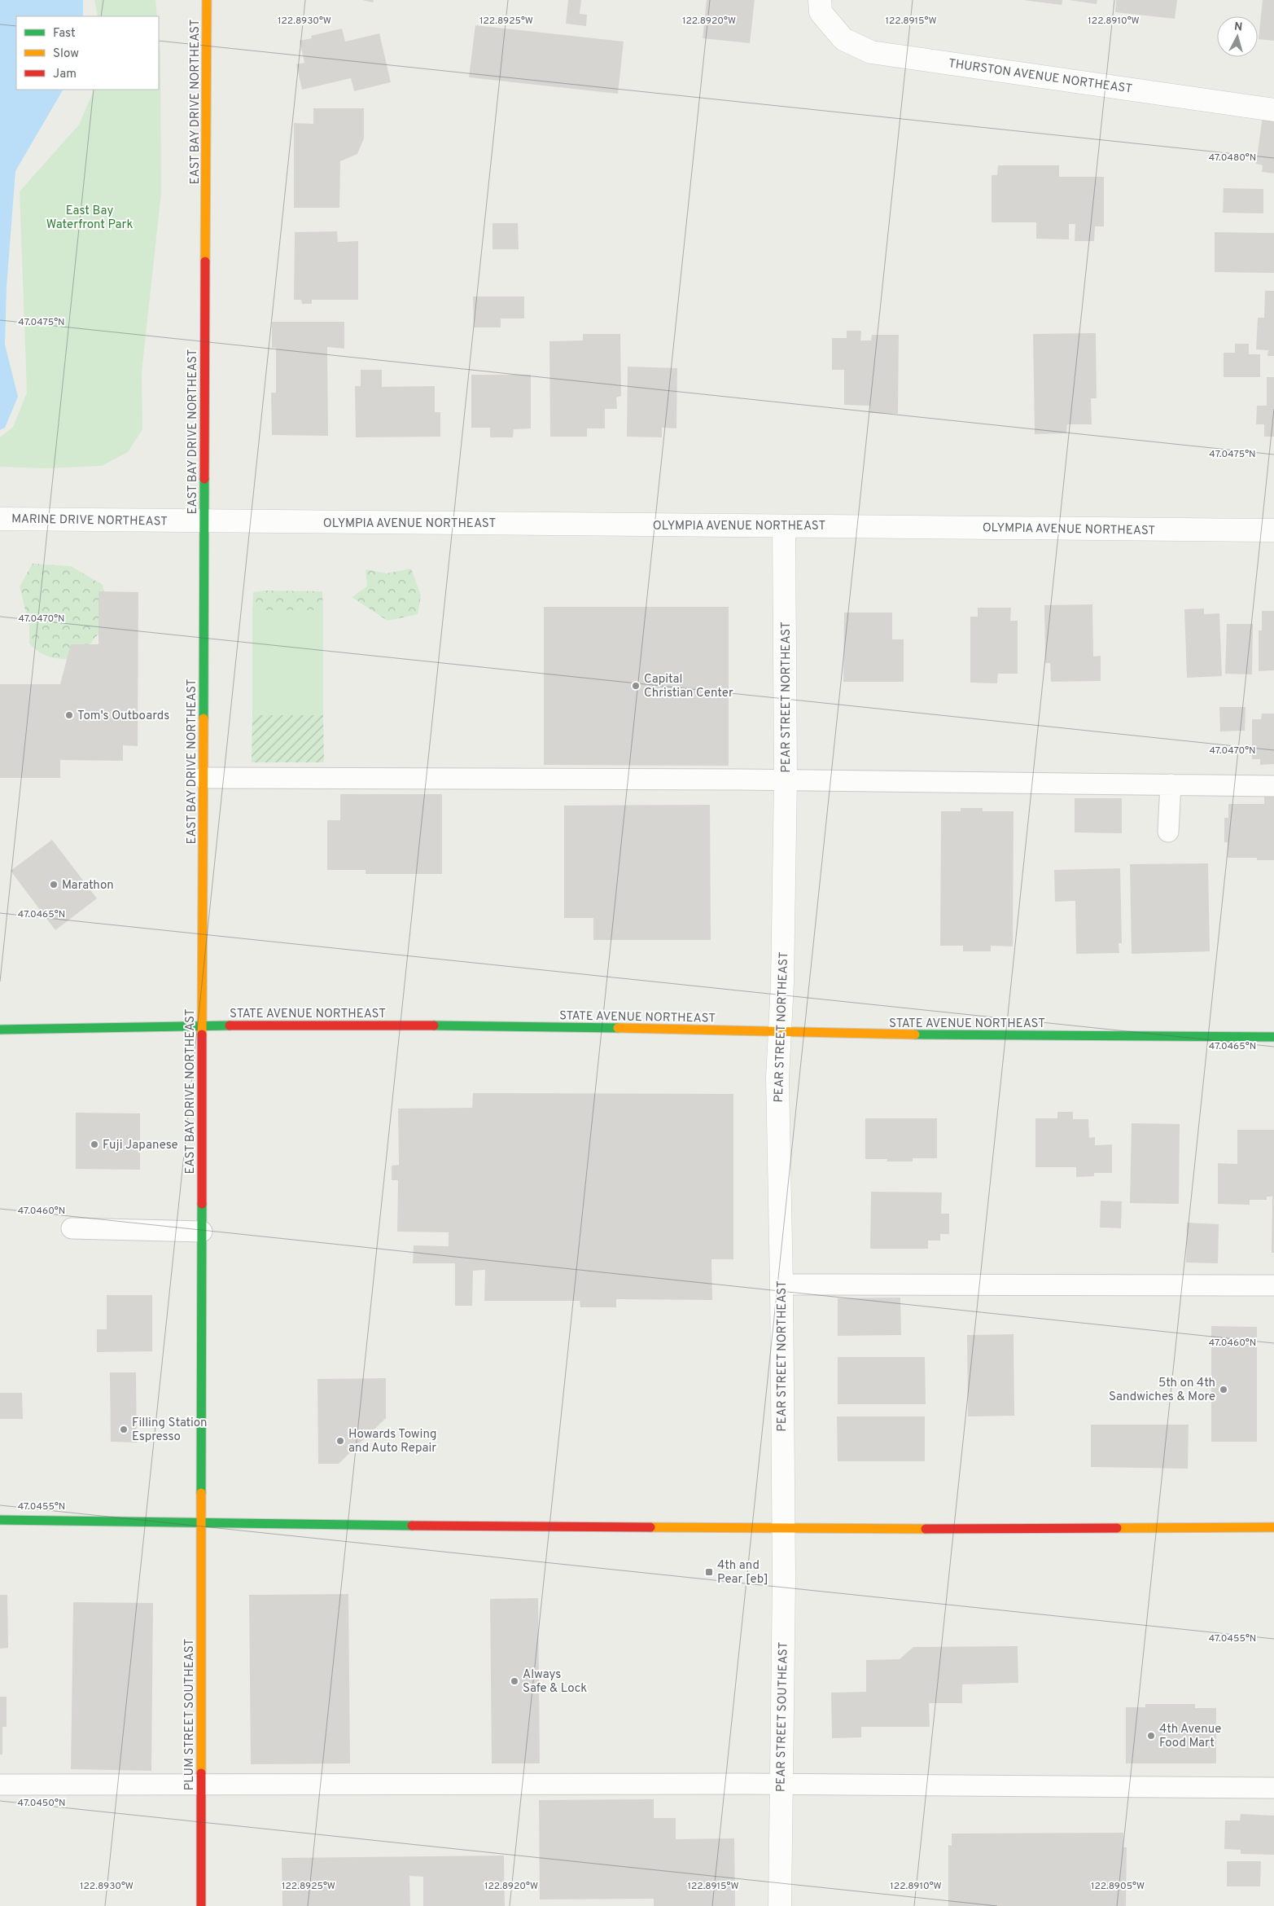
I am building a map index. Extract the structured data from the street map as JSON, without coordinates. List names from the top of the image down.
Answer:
{
  "streets": {
    "main road": ["EAST BAY DRIVE NORTHEAST", "STATE AVENUE NORTHEAST", "PLUM STREET SOUTHEAST"],
    "street": [
      "THURSTON AVENUE NORTHEAST",
      "MARINE DRIVE NORTHEAST",
      "OLYMPIA AVENUE NORTHEAST",
      "PEAR STREET NORTHEAST",
      "PEAR STREET SOUTHEAST"
    ]
  },
  "crossings": [
    ["EAST BAY DRIVE NORTHEAST", "MARINE DRIVE NORTHEAST"],
    ["EAST BAY DRIVE NORTHEAST", "OLYMPIA AVENUE NORTHEAST"],
    ["EAST BAY DRIVE NORTHEAST", "STATE AVENUE NORTHEAST"],
    ["EAST BAY DRIVE NORTHEAST", "PLUM STREET SOUTHEAST"],
    ["MARINE DRIVE NORTHEAST", "OLYMPIA AVENUE NORTHEAST"],
    ["OLYMPIA AVENUE NORTHEAST", "PEAR STREET NORTHEAST"],
    ["PEAR STREET NORTHEAST", "STATE AVENUE NORTHEAST"],
    ["PEAR STREET NORTHEAST", "PEAR STREET SOUTHEAST"]
  ],
  "parks": ["East Bay Waterfront Park"],
  "places": {
    "other": [
      "Capital Christian Center",
      "Tom's Outboards",
      "Marathon",
      "Fuji Japanese",
      "5th on 4th Sandwiches & More",
      "Filling Station Espresso",
      "Howards Towing and Auto Repair",
      "Always Safe & Lock",
      "4th Avenue Food Mart"
    ],
    "transit": ["4th and Pear [eb]"]
  },
  "legend": ["Fast", "Slow", "Jam"],
  "north": "top",
  "coordinates": [
    "122.8930°W",
    "122.8925°W",
    "122.8920°W",
    "122.8915°W",
    "122.8910°W",
    "47.0480°N",
    "47.0475°N",
    "47.0470°N",
    "47.0465°N",
    "47.0460°N",
    "47.0455°N",
    "47.0450°N",
    "122.8905°W"
  ]
}
